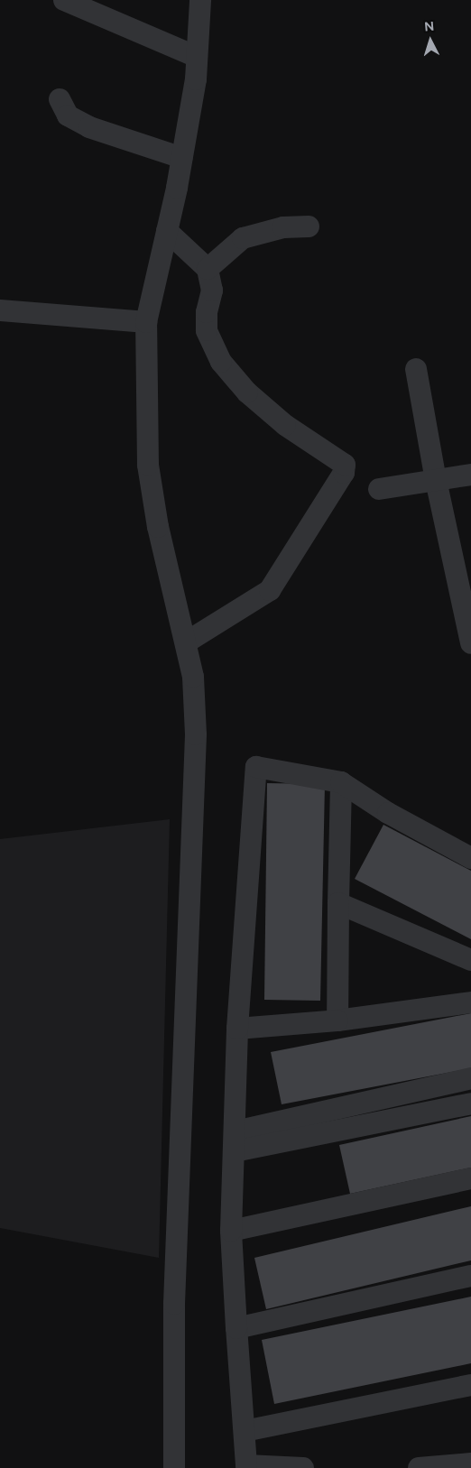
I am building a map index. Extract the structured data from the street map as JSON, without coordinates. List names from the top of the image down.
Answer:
{
  "north": "top"
}
